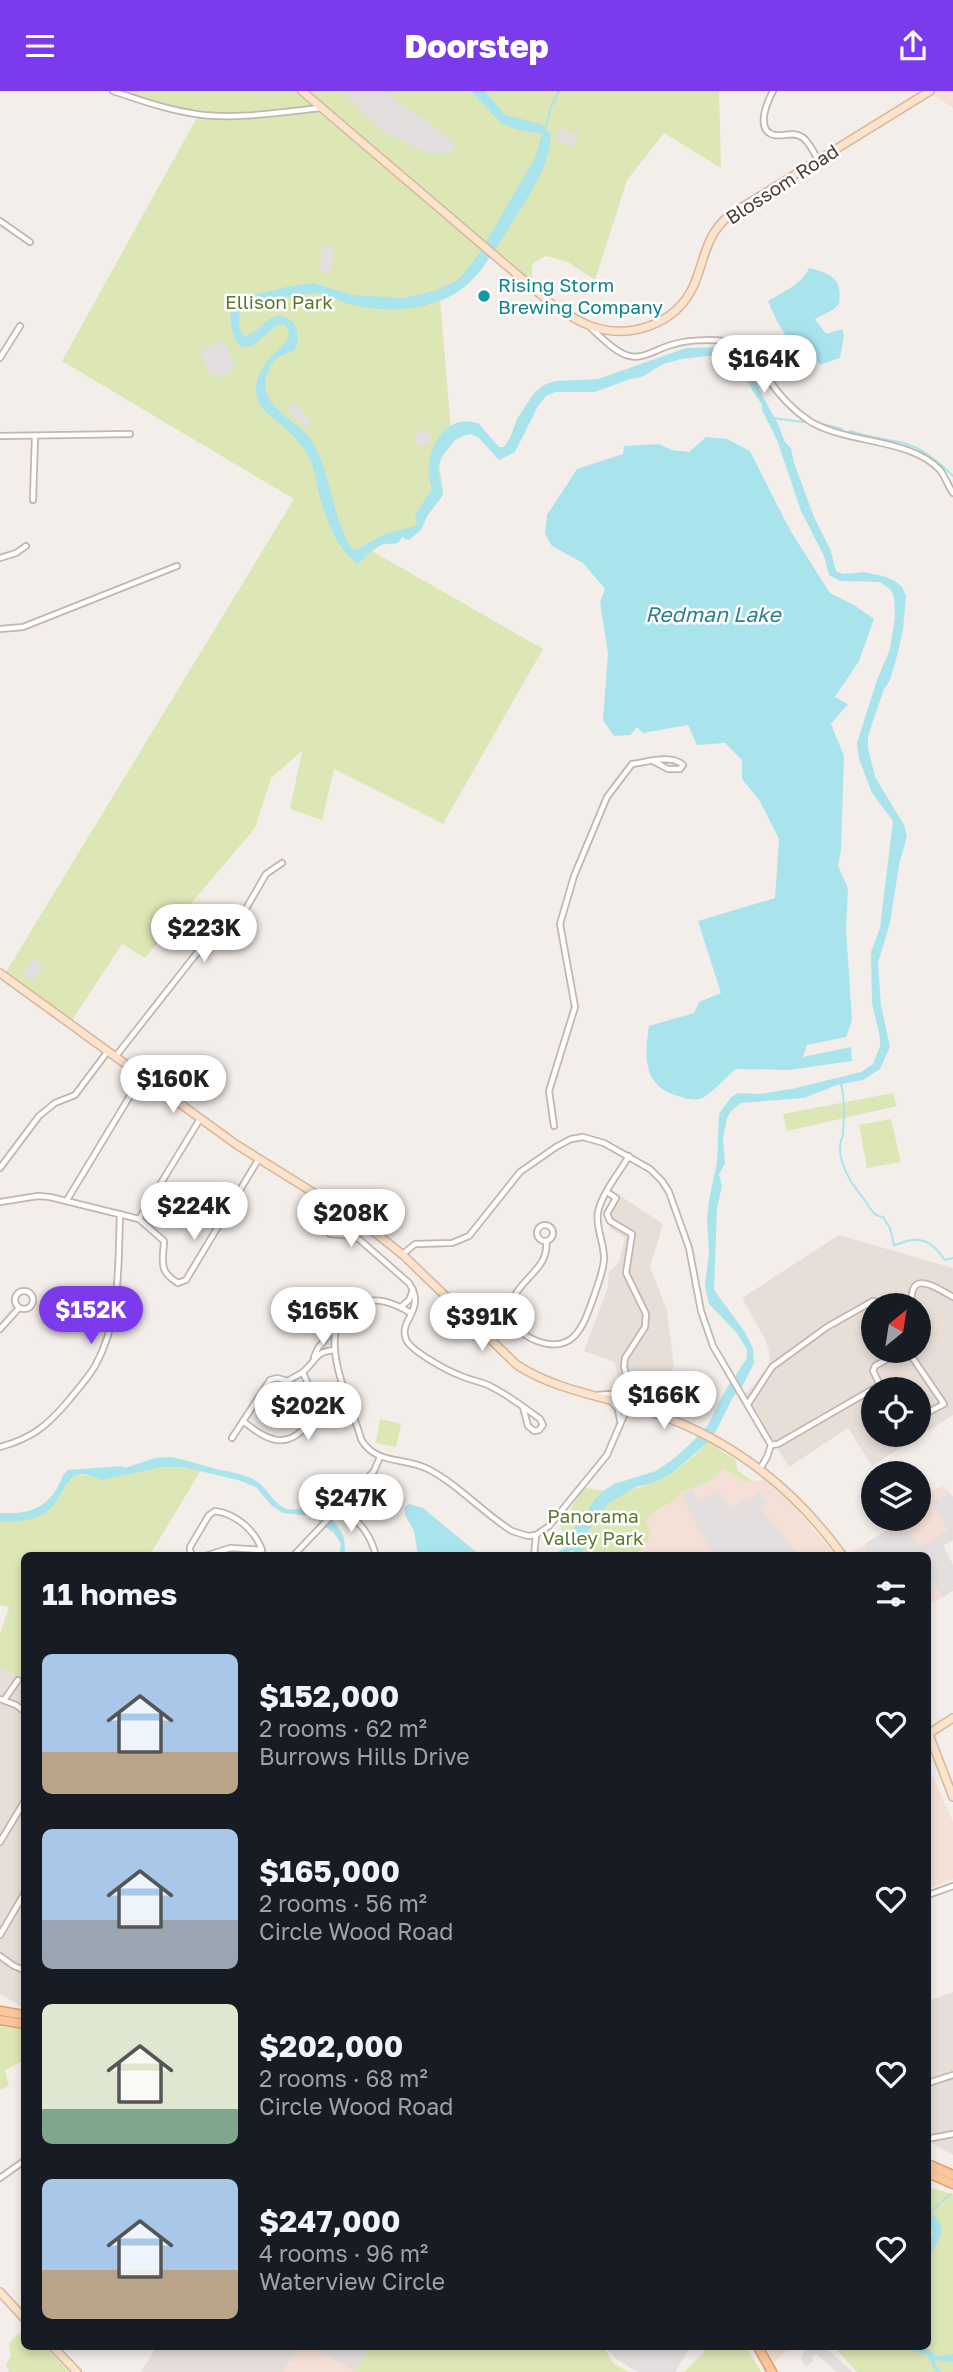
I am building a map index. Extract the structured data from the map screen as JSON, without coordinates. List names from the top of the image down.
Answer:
{
  "streets": {
    "main road": ["Blossom Road"]
  },
  "water": ["Redman Lake"],
  "parks": ["Ellison Park", "Panorama Valley Park"],
  "places": ["Rising Storm Brewing Company"],
  "north": "top right",
  "page": {
    "header": "Doorstep",
    "price": [
      "$164K",
      "$223K",
      "$160K",
      "$224K",
      "$208K",
      "$152K",
      "$165K",
      "$391K",
      "$166K",
      "$202K",
      "$247K"
    ],
    "heading": "11 homes",
    "list": [
      {
        "name": "$152,000",
        "note": "2 rooms · 62 m² · Burrows Hills Drive"
      },
      {
        "name": "$165,000",
        "note": "2 rooms · 56 m² · Circle Wood Road"
      },
      {
        "name": "$202,000",
        "note": "2 rooms · 68 m² · Circle Wood Road"
      },
      {
        "name": "$247,000",
        "note": "4 rooms · 96 m² · Waterview Circle"
      }
    ]
  }
}
